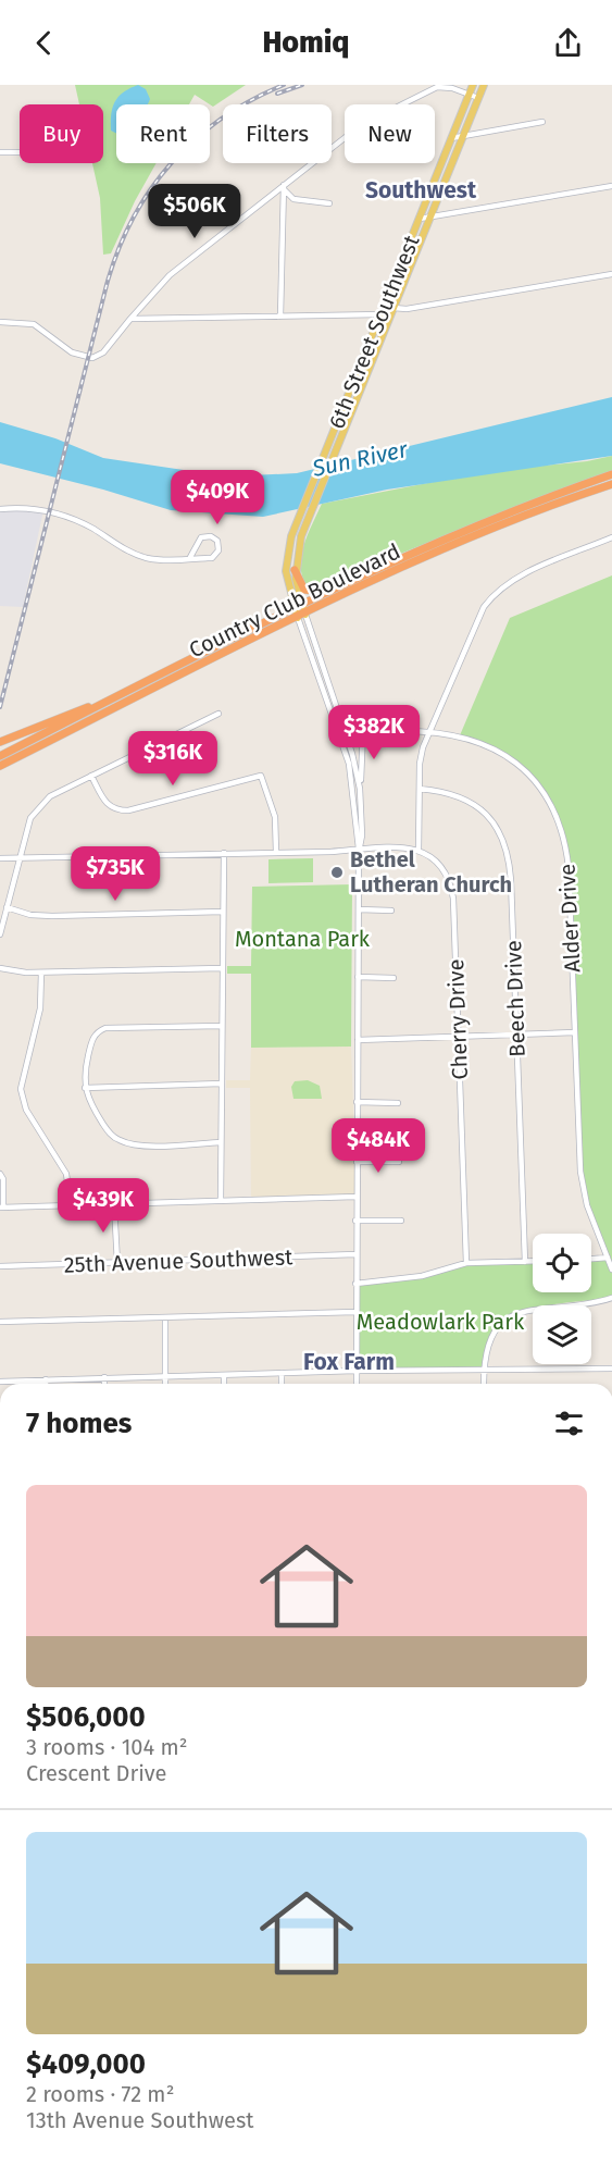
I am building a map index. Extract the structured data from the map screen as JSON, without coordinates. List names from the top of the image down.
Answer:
{
  "streets": {
    "highway": ["Country Club Boulevard"],
    "main road": ["6th Street Southwest"],
    "street": [
      "Alder Drive",
      "Beech Drive",
      "Cherry Drive",
      "25th Avenue Southwest"
    ]
  },
  "crossings": [
    ["6th Street Southwest", "Country Club Boulevard"]
  ],
  "districts": ["Southwest", "Fox Farm"],
  "water": ["Sun River"],
  "parks": ["Montana Park", "Meadowlark Park"],
  "places": ["Bethel Lutheran Church"],
  "page": {
    "header": "Homiq",
    "chip": [
      "Buy",
      "Rent",
      "Filters",
      "New"
    ],
    "price": [
      "$506K",
      "$409K",
      "$382K",
      "$316K",
      "$735K",
      "$484K",
      "$439K"
    ],
    "heading": "7 homes",
    "list": [
      {
        "name": "$506,000",
        "note": "3 rooms · 104 m² · Crescent Drive"
      },
      {
        "name": "$409,000",
        "note": "2 rooms · 72 m² · 13th Avenue Southwest"
      }
    ]
  }
}
